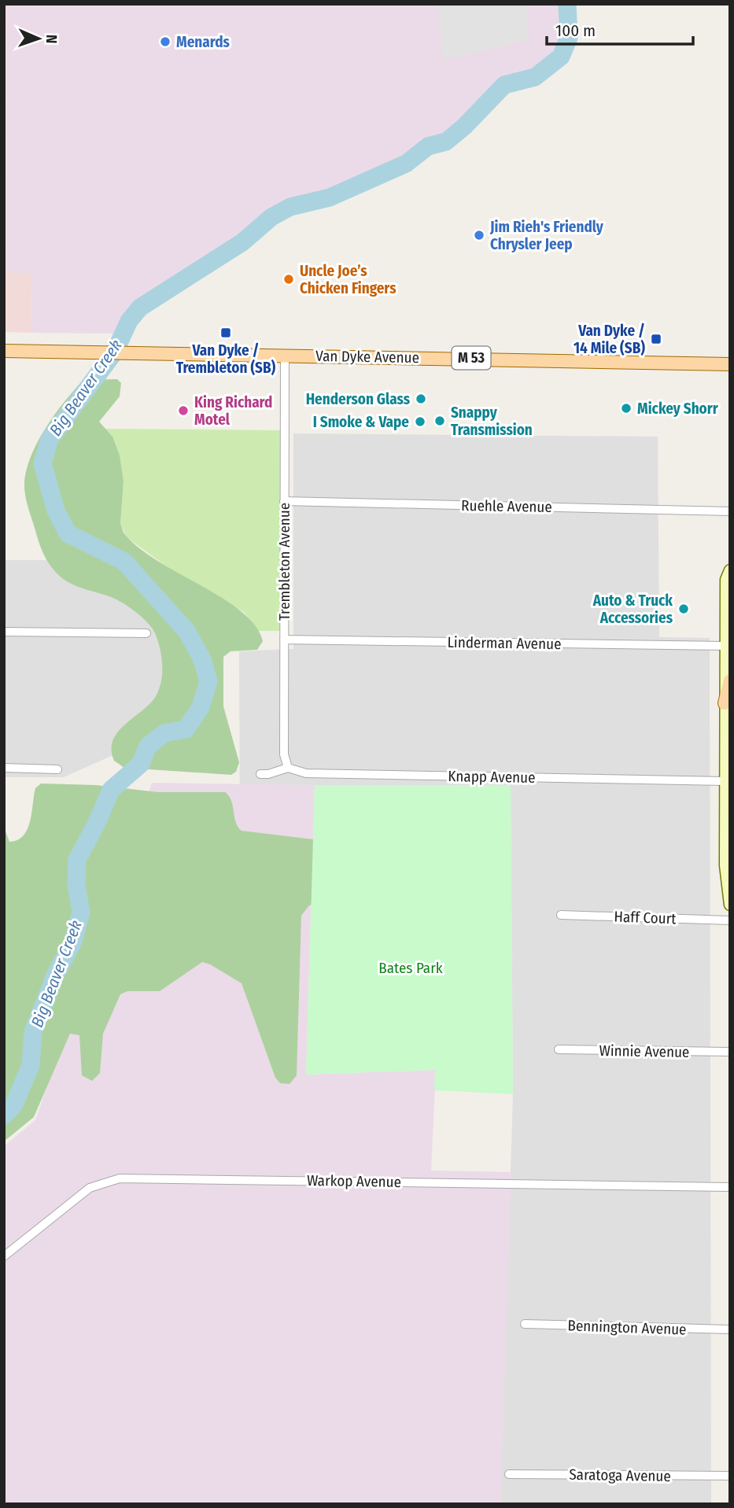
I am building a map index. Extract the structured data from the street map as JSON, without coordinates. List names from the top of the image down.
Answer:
{
  "streets": {
    "main road": ["Van Dyke Avenue", "M 53"],
    "street": [
      "Ruehle Avenue",
      "Trembleton Avenue",
      "Linderman Avenue",
      "Knapp Avenue",
      "Haff Court",
      "Winnie Avenue",
      "Warkop Avenue",
      "Bennington Avenue",
      "Saratoga Avenue"
    ]
  },
  "crossings": [
    ["Van Dyke Avenue", "Trembleton Avenue"],
    ["Ruehle Avenue", "Trembleton Avenue"],
    ["Trembleton Avenue", "Linderman Avenue"],
    ["Trembleton Avenue", "Knapp Avenue"]
  ],
  "water": ["Big Beaver Creek"],
  "parks": ["Bates Park"],
  "places": {
    "other": [
      "Menards",
      "Jim Rieh's Friendly Chrysler Jeep",
      "Uncle Joe’s Chicken Fingers",
      "Henderson Glass",
      "Mickey Shorr",
      "King Richard Motel",
      "Snappy Transmission",
      "I Smoke & Vape",
      "Auto & Truck Accessories"
    ],
    "transit": ["Van Dyke / Trembleton (SB)", "Van Dyke / 14 Mile (SB)"]
  },
  "scale_bar": "100 m",
  "north": "right"
}
